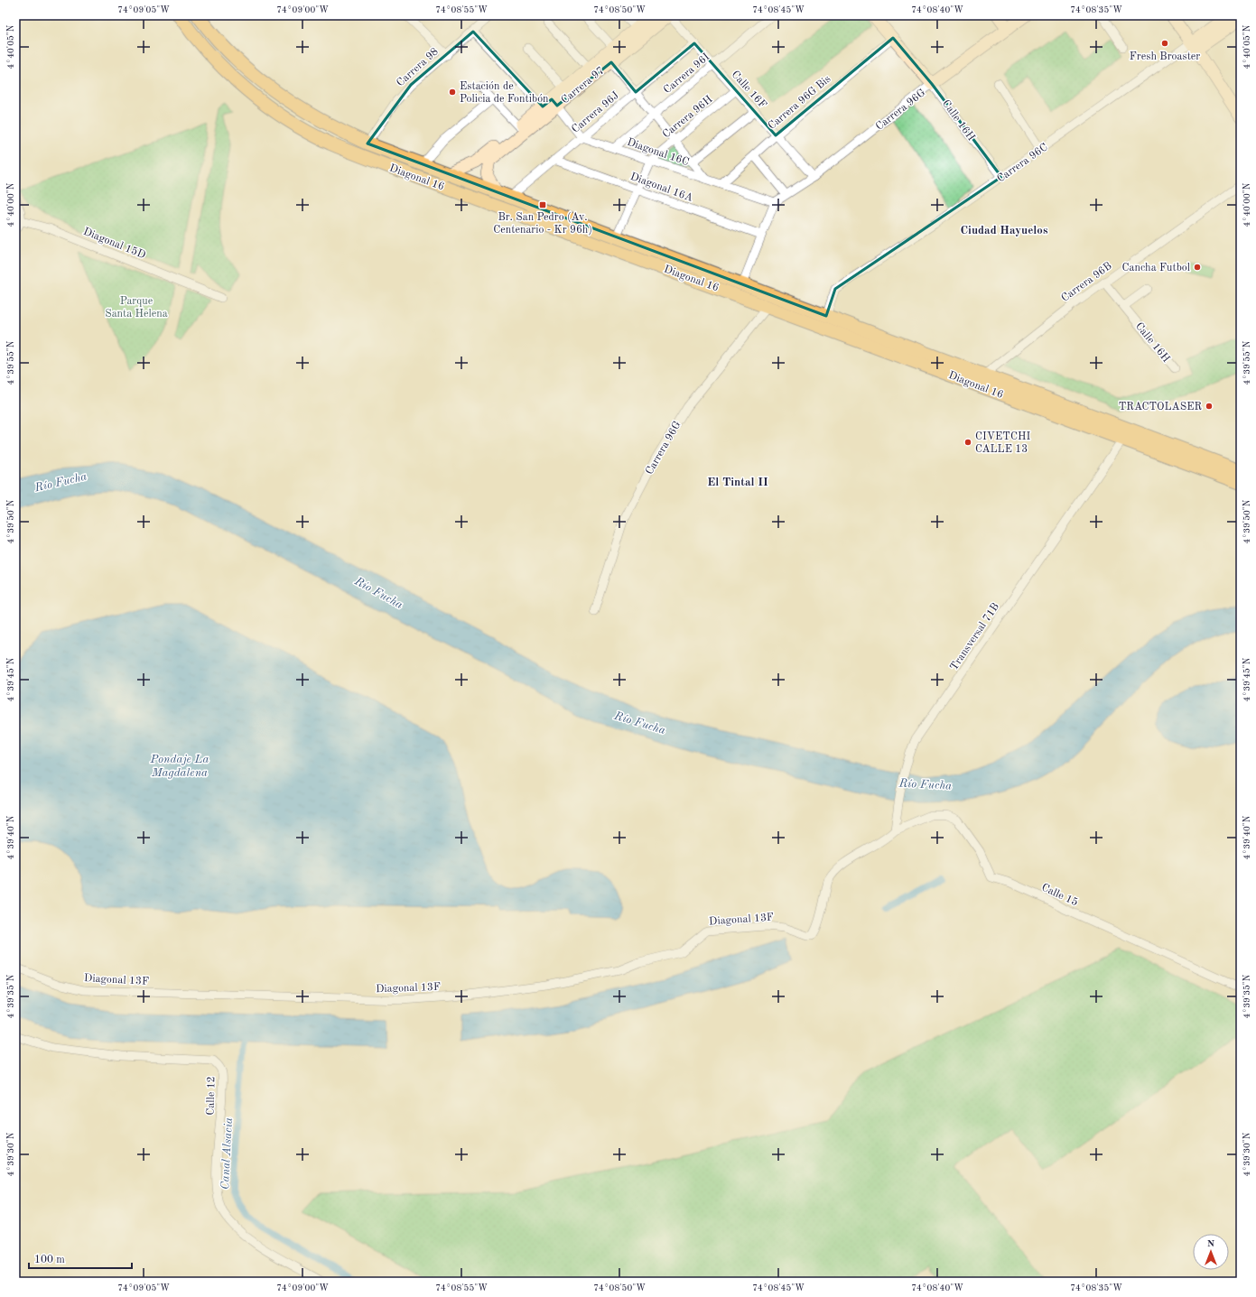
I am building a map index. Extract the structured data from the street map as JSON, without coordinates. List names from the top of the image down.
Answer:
{
  "streets": {
    "main road": ["Diagonal 16"],
    "street": [
      "Carrera 98",
      "Carrera 96I",
      "Carrera 97",
      "Calle 16F",
      "Carrera 96G Bis",
      "Carrera 96G",
      "Carrera 96J",
      "Carrera 96H",
      "Calle 16H",
      "Diagonal 16C",
      "Carrera 96C",
      "Diagonal 16A",
      "Diagonal 15D",
      "Carrera 96B",
      "Transversal 71B",
      "Calle 15",
      "Diagonal 13F",
      "Calle 12"
    ]
  },
  "crossings": [
    ["Carrera 98", "Diagonal 16"],
    ["Carrera 96I", "Calle 16F"],
    ["Carrera 96I", "Diagonal 16C"],
    ["Carrera 97", "Calle 16F"],
    ["Carrera 97", "Diagonal 16"],
    ["Calle 16F", "Carrera 96G Bis"],
    ["Calle 16F", "Carrera 96G"],
    ["Calle 16F", "Carrera 96J"],
    ["Calle 16F", "Carrera 96H"],
    ["Carrera 96G Bis", "Calle 16H"],
    ["Carrera 96G Bis", "Diagonal 16C"],
    ["Carrera 96G", "Calle 16H"],
    ["Carrera 96G", "Diagonal 16C"],
    ["Carrera 96G", "Diagonal 16"],
    ["Carrera 96J", "Diagonal 16C"],
    ["Carrera 96J", "Diagonal 16"],
    ["Carrera 96J", "Diagonal 16A"],
    ["Carrera 96H", "Diagonal 16C"],
    ["Carrera 96H", "Diagonal 16"],
    ["Carrera 96H", "Diagonal 16A"],
    ["Calle 16H", "Carrera 96C"],
    ["Calle 16H", "Carrera 96B"],
    ["Carrera 96C", "Diagonal 16"],
    ["Diagonal 16", "Carrera 96B"],
    ["Diagonal 16", "Transversal 71B"],
    ["Transversal 71B", "Calle 15"],
    ["Transversal 71B", "Diagonal 13F"],
    ["Calle 15", "Diagonal 13F"]
  ],
  "districts": ["Ciudad Hayuelos", "El Tintal II"],
  "water": ["Río Fucha", "Pondaje La Magdalena", "Canal Alsacia"],
  "parks": ["Parque Santa Helena"],
  "places": {
    "other": [
      "Fresh Broaster",
      "Estación de Policia de Fontibón",
      "Cancha Futbol",
      "TRACTOLASER",
      "CIVETCHI CALLE 13"
    ],
    "transit": ["Br. San Pedro (Av. Centenario - Kr 96h)"]
  },
  "scale_bar": "100 m",
  "north": "top",
  "coordinates": [
    "74°09'05\"W",
    "74°09'00\"W",
    "74°08'55\"W",
    "74°08'50\"W",
    "74°08'45\"W",
    "74°08'40\"W",
    "74°08'35\"W",
    "4°40'05\"N",
    "4°40'00\"N",
    "4°39'55\"N",
    "4°39'50\"N",
    "4°39'45\"N",
    "4°39'40\"N",
    "4°39'35\"N",
    "4°39'30\"N"
  ]
}
